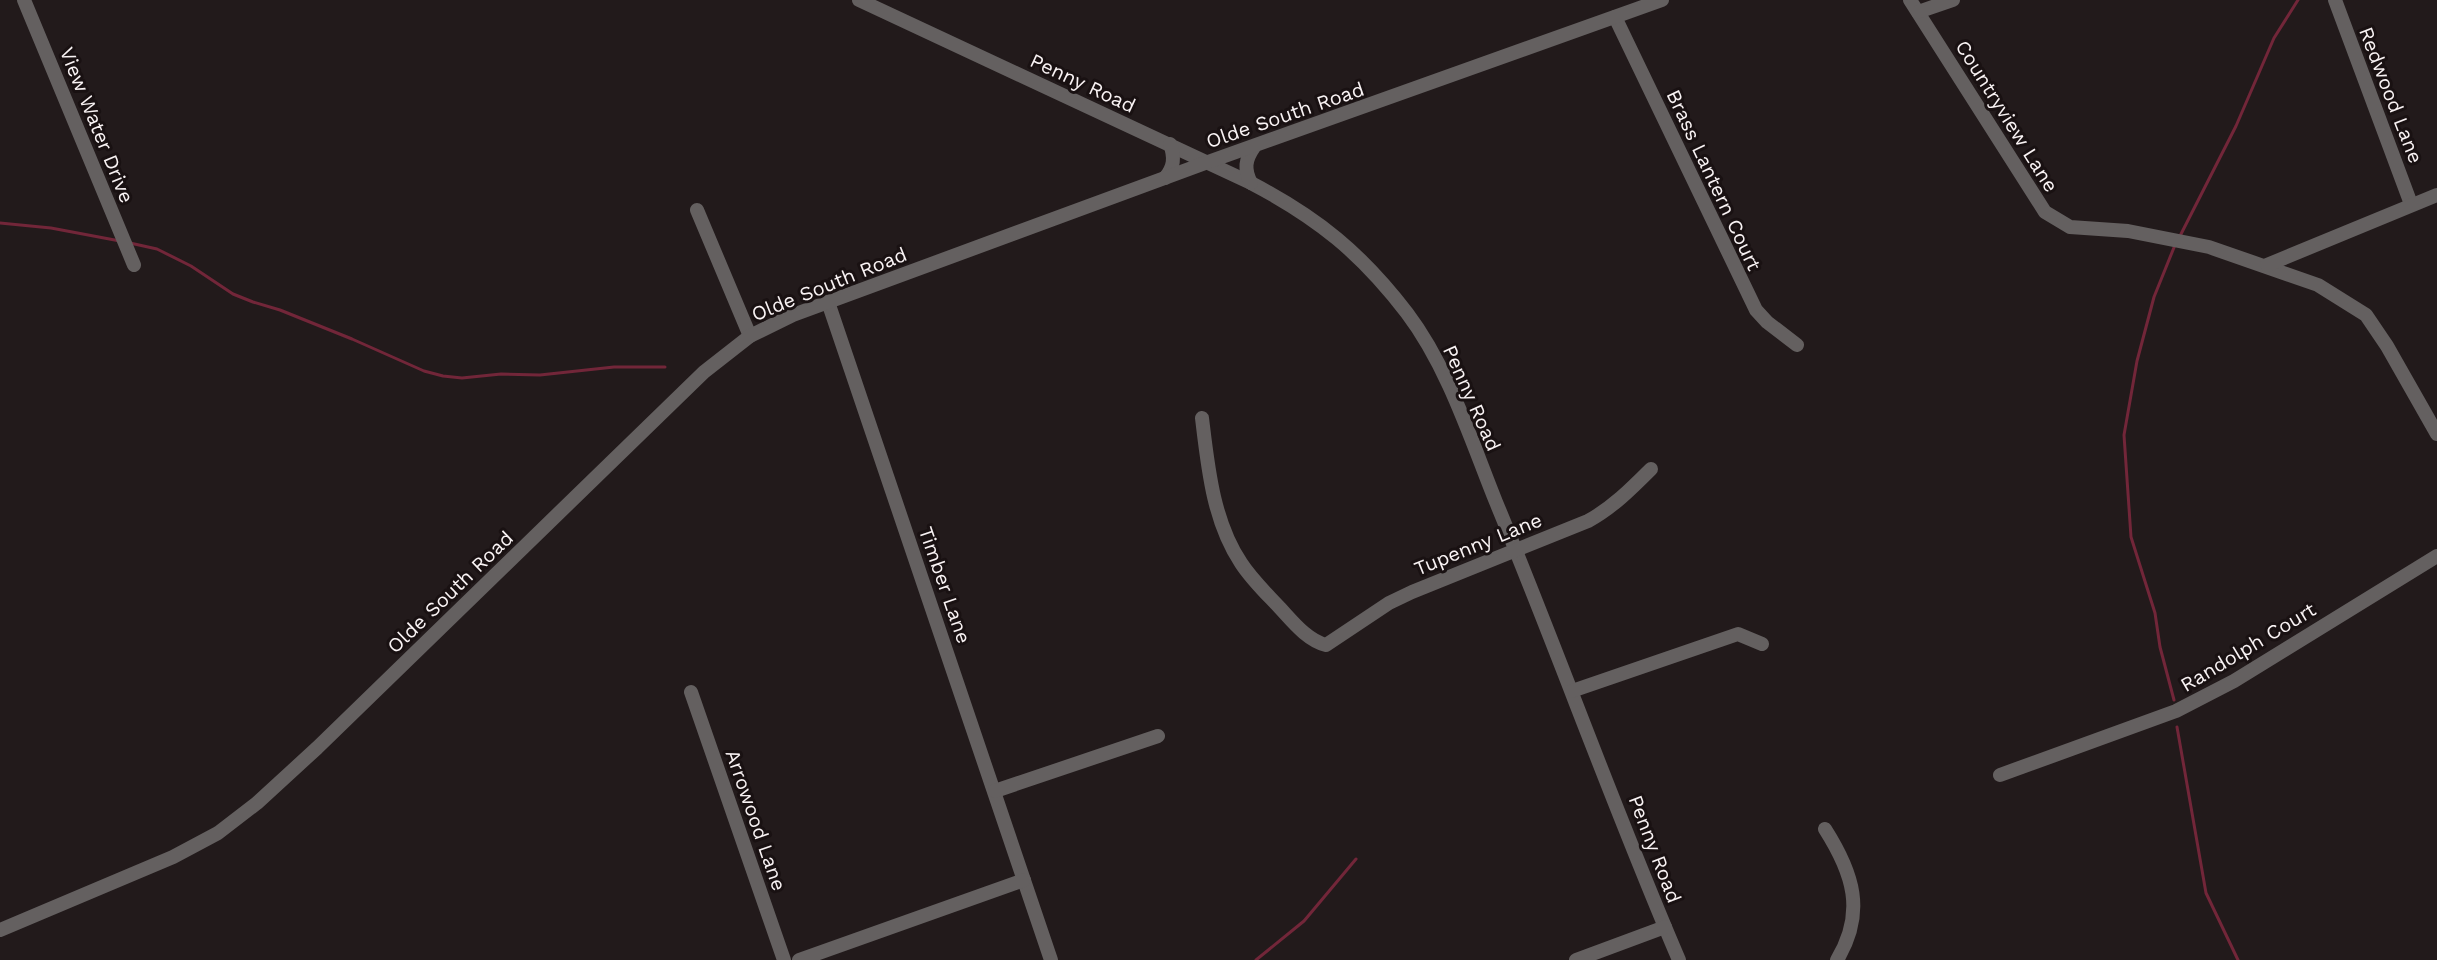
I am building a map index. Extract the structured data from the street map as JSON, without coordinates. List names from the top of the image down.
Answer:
{
  "streets": {
    "street": [
      "Penny Road",
      "Redwood Lane",
      "Olde South Road",
      "Countryview Lane",
      "View Water Drive",
      "Brass Lantern Court",
      "Tupenny Lane",
      "Timber Lane",
      "Randolph Court",
      "Arrowood Lane"
    ]
  },
  "crossings": [
    ["Penny Road", "Olde South Road"],
    ["Penny Road", "Tupenny Lane"],
    ["Olde South Road", "Brass Lantern Court"],
    ["Olde South Road", "Timber Lane"]
  ]
}
